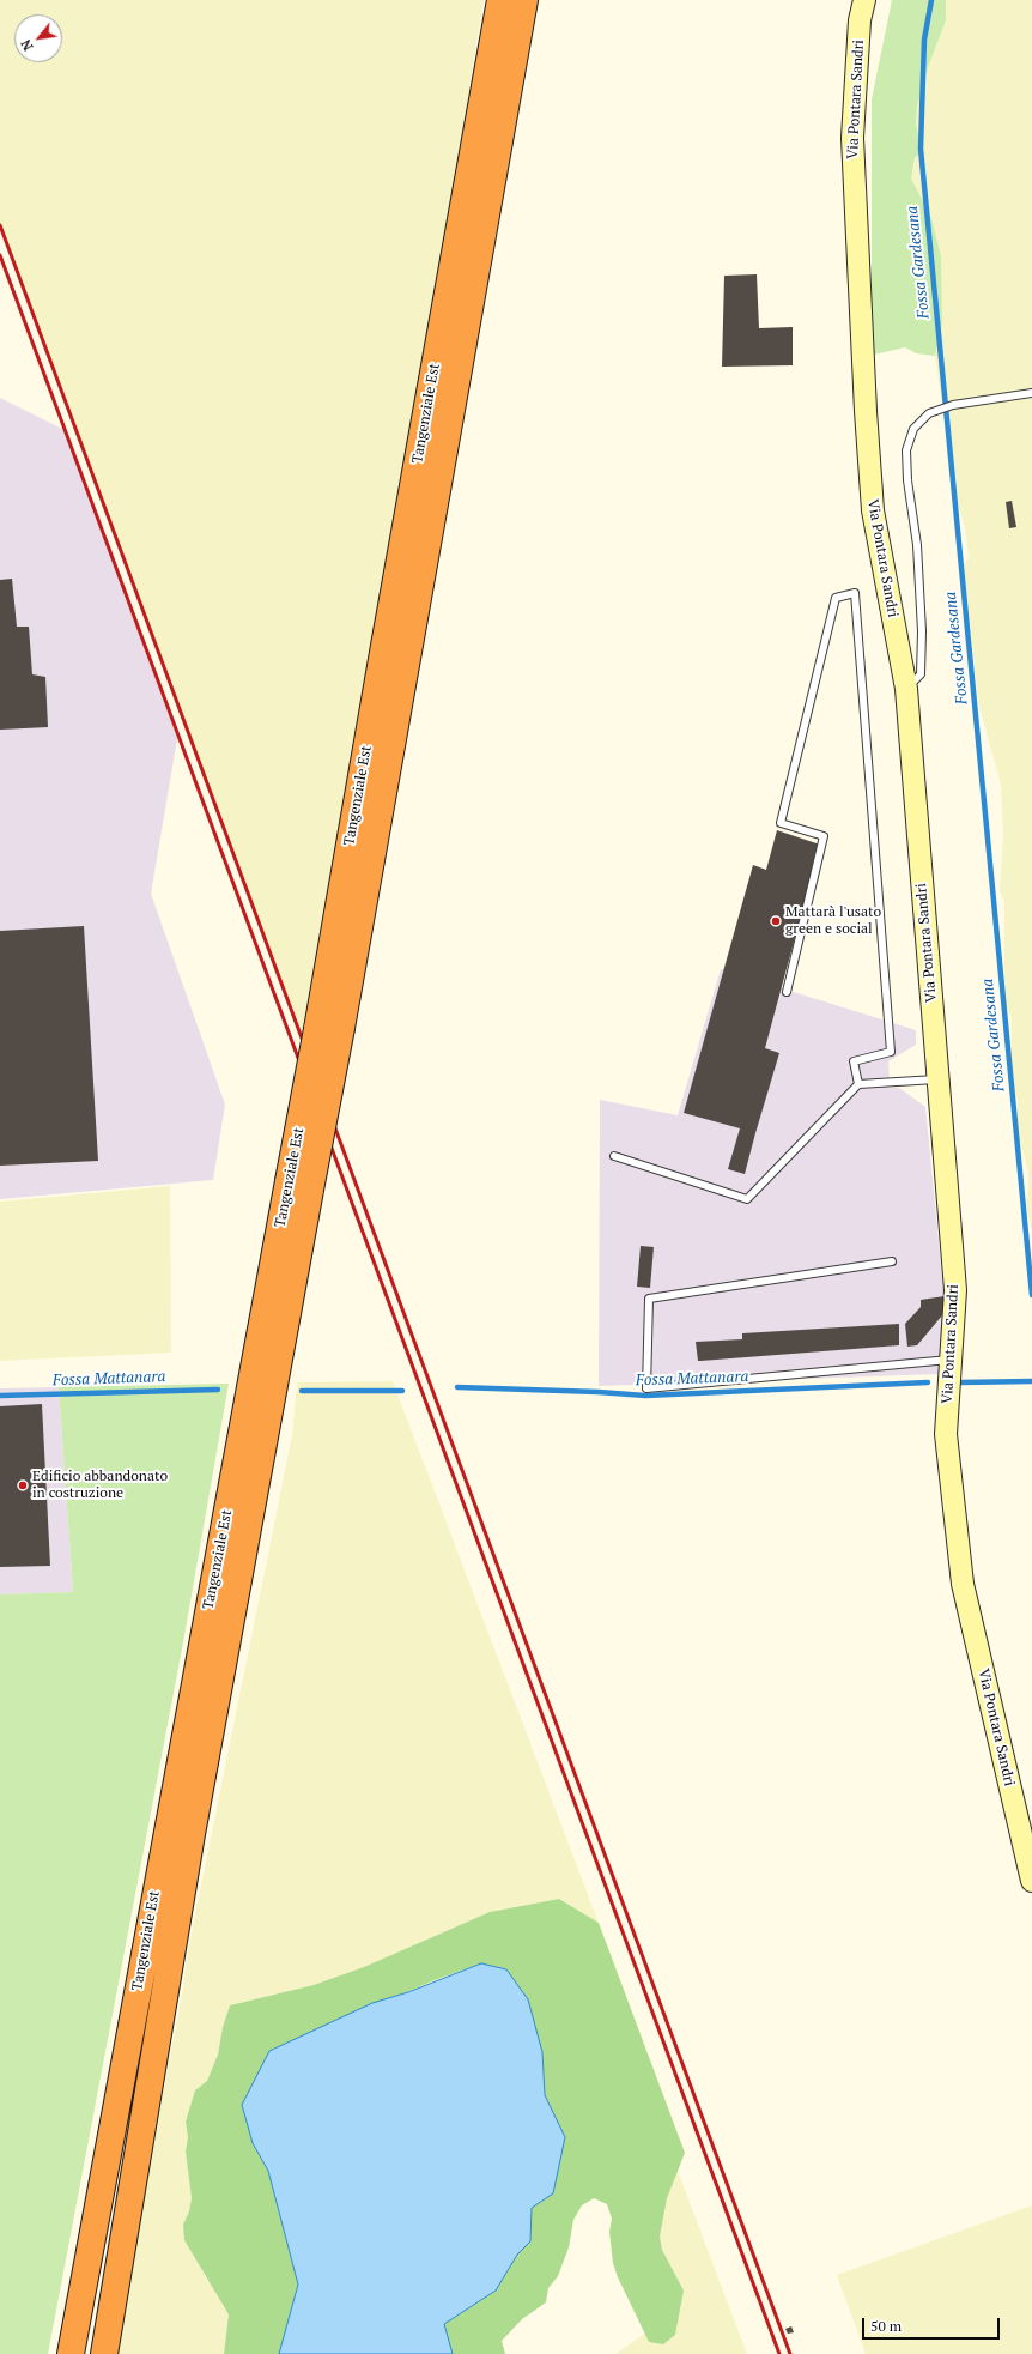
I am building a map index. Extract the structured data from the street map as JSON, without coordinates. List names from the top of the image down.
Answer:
{
  "streets": {
    "highway": ["Tangenziale Est"],
    "street": ["Via Pontara Sandri"]
  },
  "water": ["Fossa Gardesana", "Fossa Mattanara"],
  "places": ["Mattarà l'usato green e social", "Edificio abbandonato in costruzione"],
  "scale_bar": "50 m",
  "north": "bottom left"
}
